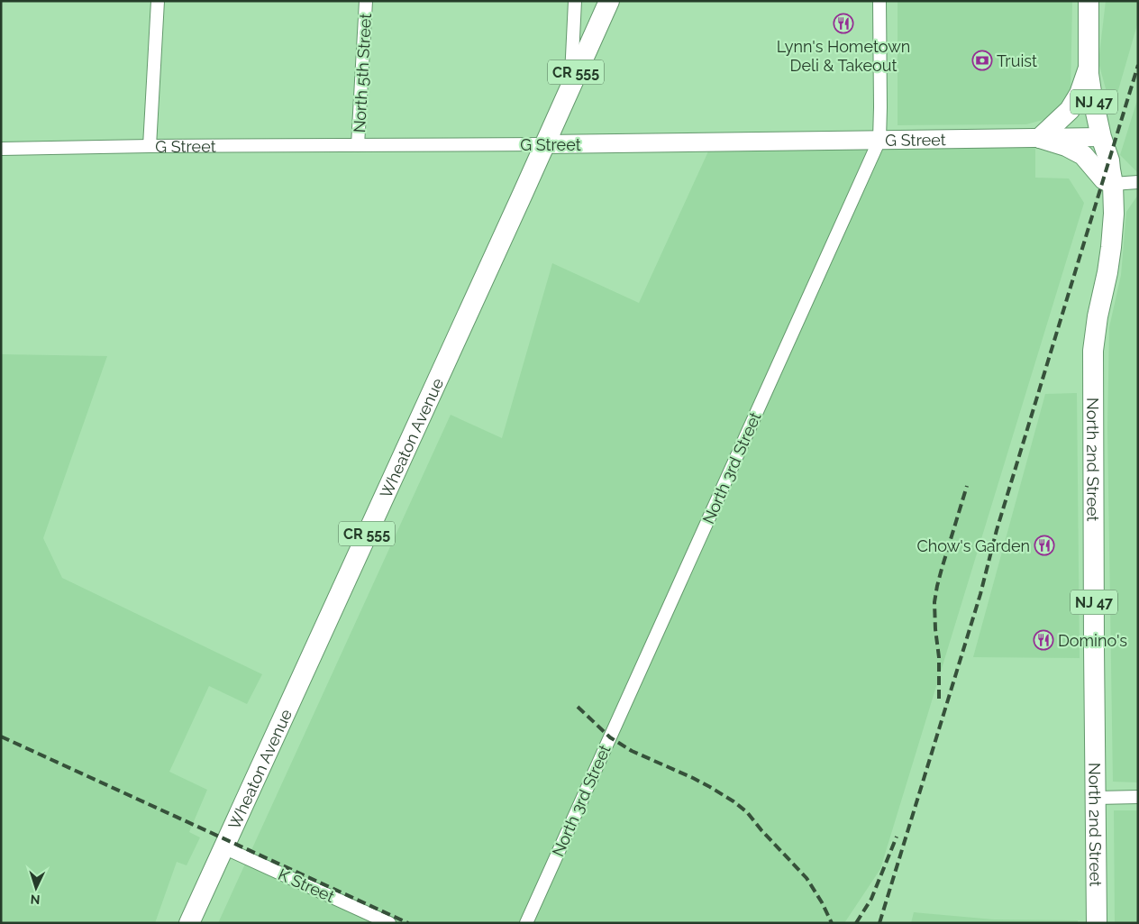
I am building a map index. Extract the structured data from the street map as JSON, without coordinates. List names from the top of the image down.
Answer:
{
  "streets": {
    "main road": [
      "CR 555",
      "NJ 47",
      "G Street",
      "Wheaton Avenue",
      "North 2nd Street"
    ],
    "street": ["North 5th Street", "North 3rd Street", "K Street"]
  },
  "crossings": [
    ["North 5th Street", "G Street"],
    ["G Street", "Wheaton Avenue"],
    ["G Street", "North 2nd Street"],
    ["G Street", "North 3rd Street"],
    ["Wheaton Avenue", "K Street"]
  ],
  "places": {
    "restaurant": ["Lynn's Hometown Deli & Takeout", "Chow's Garden", "Domino's"],
    "bank": ["Truist"]
  },
  "north": "bottom"
}
